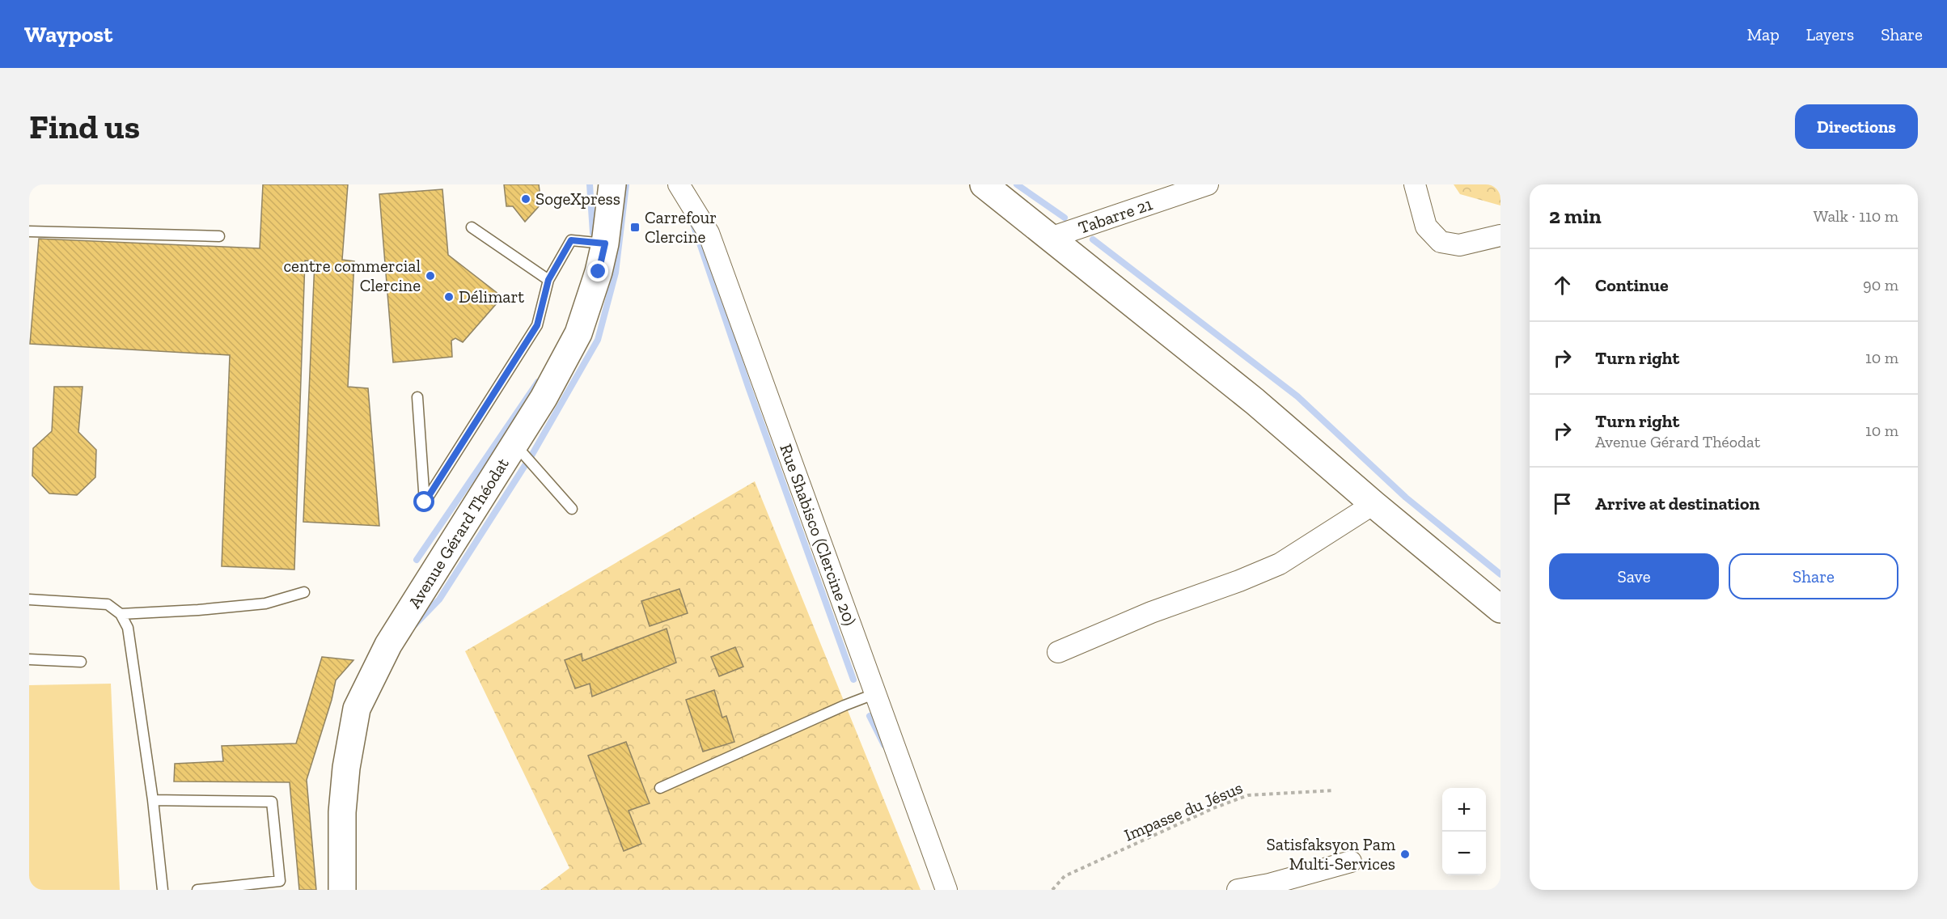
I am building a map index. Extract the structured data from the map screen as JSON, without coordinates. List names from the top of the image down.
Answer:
{
  "streets": {
    "street": ["Tabarre 21", "Avenue Gérard Théodat", "Rue Shabisco (Clercine 20)"],
    "path": ["Impasse du Jésus"]
  },
  "places": {
    "other": [
      "SogeXpress",
      "centre commercial Clercine",
      "Délimart",
      "Satisfaksyon Pam Multi-Services"
    ],
    "transit": ["Carrefour Clercine"]
  },
  "page": {
    "header": "Waypost",
    "nav": ["Map", "Layers", "Share"],
    "buttons": [
      "Directions",
      ["Save", "Share"]
    ],
    "title": "Find us",
    "heading": ["2 min", "Walk · 110 m"],
    "list": [
      ["Continue", "90 m"],
      ["Turn right", "10 m"],
      ["Turn right", "Avenue Gérard Théodat", "10 m"],
      "Arrive at destination"
    ],
    "map_buttons": ["+", "−"]
  }
}
